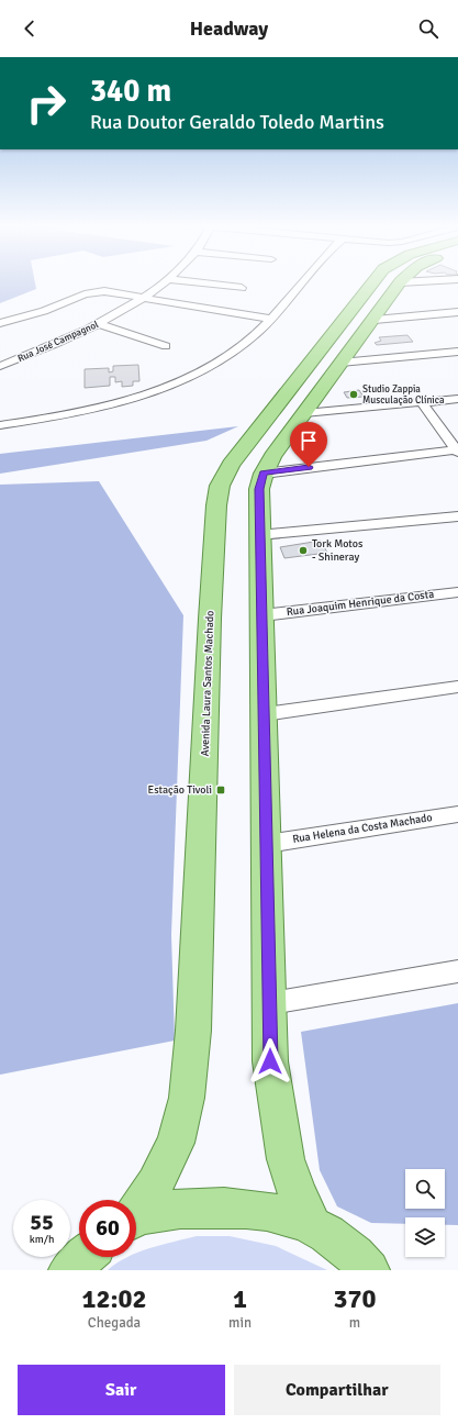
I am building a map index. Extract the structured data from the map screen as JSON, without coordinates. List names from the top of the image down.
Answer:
{
  "streets": {
    "main road": ["Avenida Laura Santos Machado"],
    "street": ["Rua José Campagnol", "Rua Joaquim Henrique da Costa", "Rua Helena da Costa Machado"]
  },
  "places": {
    "other": ["Studio Zappia Musculação Clínica", "Tork Motos - Shineray"],
    "transit": ["Estação Tivoli"]
  },
  "page": {
    "header": "Headway",
    "turn": ["340 m", "Rua Doutor Geraldo Toledo Martins"],
    "speed": "55 km/h",
    "limit": "60",
    "eta": [
      "12:02",
      "Chegada",
      "1",
      "min",
      "370",
      "m"
    ],
    "buttons": ["Sair", "Compartilhar"]
  }
}
